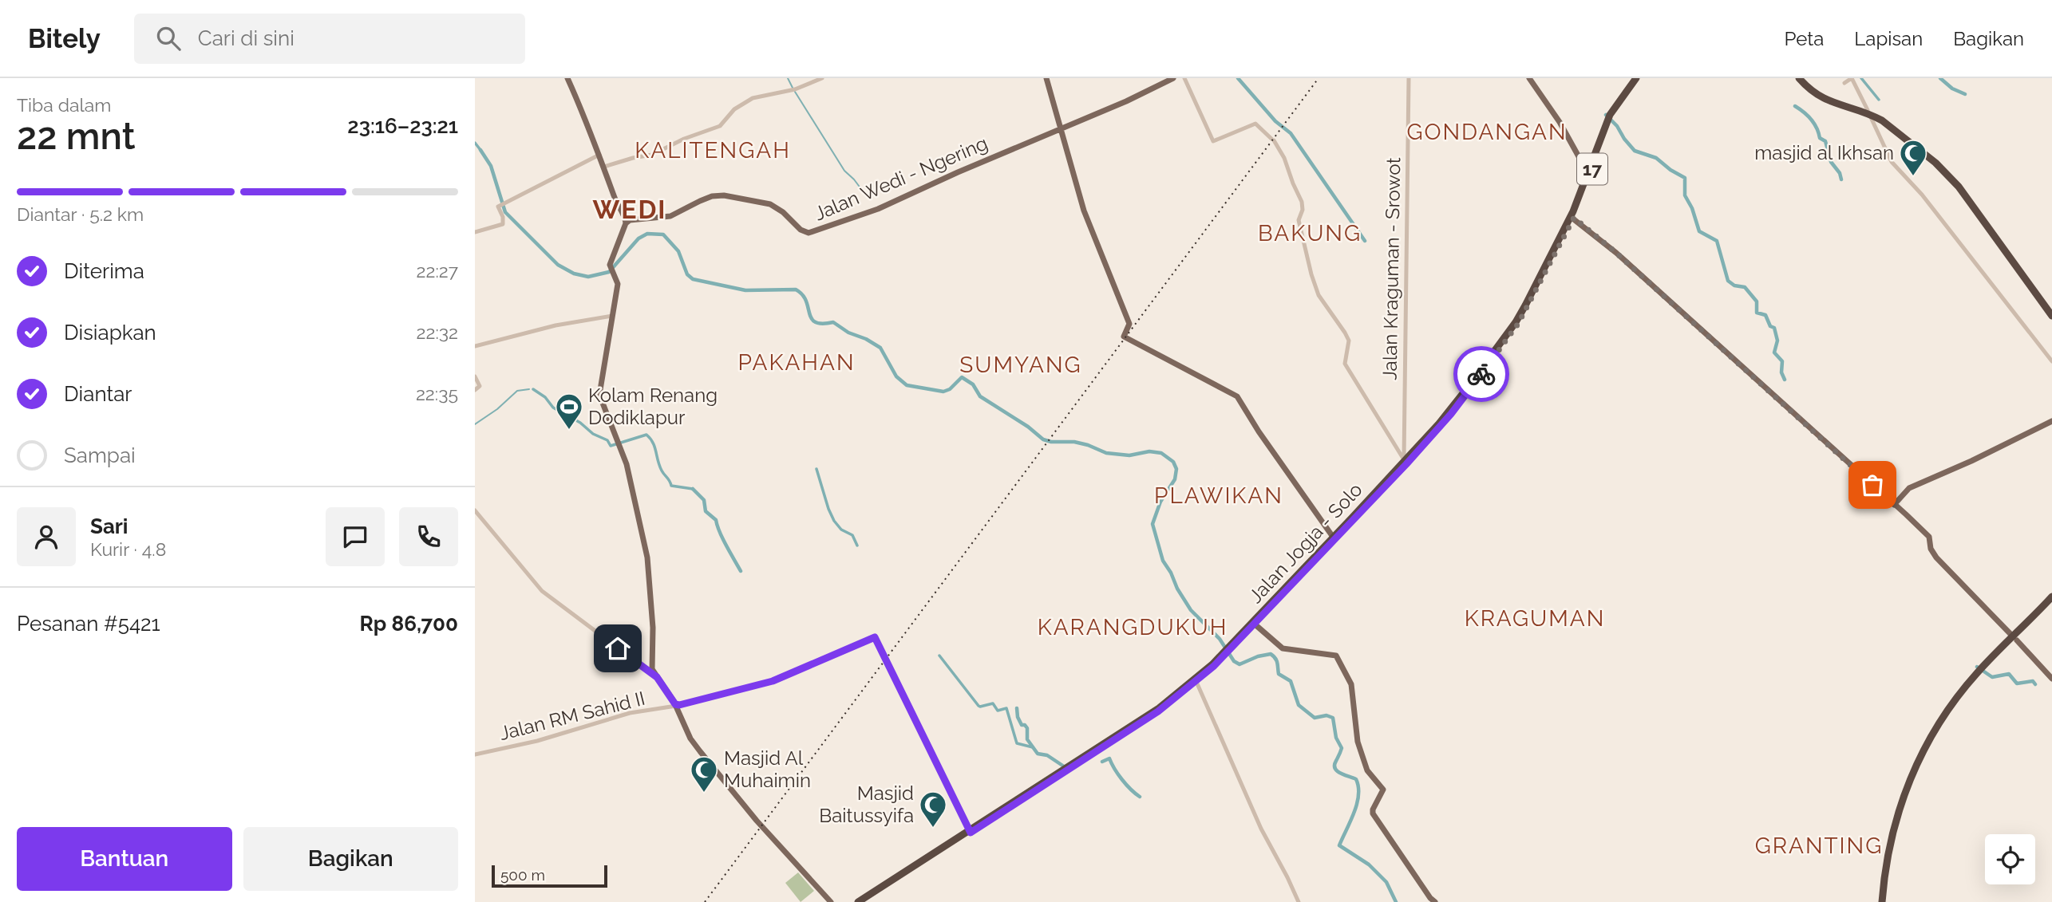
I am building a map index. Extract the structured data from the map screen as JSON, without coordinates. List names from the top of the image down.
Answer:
{
  "streets": {
    "highway": ["17", "Jalan Jogja - Solo"],
    "main road": ["Jalan Wedi - Ngering"],
    "street": ["Jalan Kraguman - Srowot", "Jalan RM Sahid II"]
  },
  "crossings": [
    ["Jalan Kraguman - Srowot", "Jalan Jogja - Solo"],
    ["Jalan Jogja - Solo", "Jalan RM Sahid II"]
  ],
  "districts": [
    "GONDANGAN",
    "KALITENGAH",
    "WEDI",
    "BAKUNG",
    "PAKAHAN",
    "SUMYANG",
    "PLAWIKAN",
    "KRAGUMAN",
    "KARANGDUKUH",
    "GRANTING"
  ],
  "places": {
    "mosque": ["masjid al Ikhsan", "Masjid Al Muhaimin", "Masjid Baitussyifa"],
    "sports": ["Kolam Renang Dodiklapur"]
  },
  "scale_bar": "500 m",
  "page": {
    "header": "Bitely",
    "search": "Cari di sini",
    "nav": ["Peta", "Lapisan", "Bagikan"],
    "heading": ["22 mnt", "Tiba dalam", "23:16–23:21"],
    "panel": [
      "Sari",
      "Kurir · 4.8",
      "Pesanan #5421",
      "Rp 86,700"
    ],
    "bar": "Diantar · 5.2 km",
    "list": [
      ["Diterima", "22:27"],
      ["Disiapkan", "22:32"],
      ["Diantar", "22:35"],
      "Sampai"
    ],
    "buttons": ["Bantuan", "Bagikan"],
    "scale": "500 m"
  }
}
